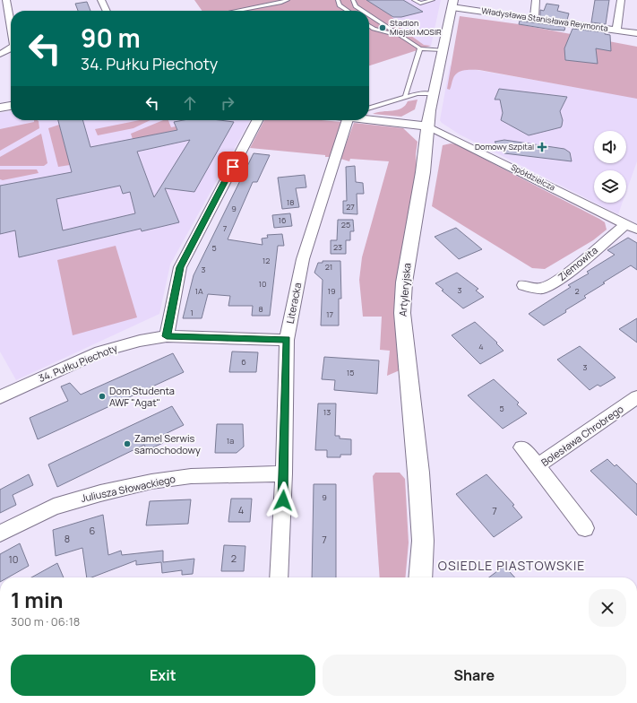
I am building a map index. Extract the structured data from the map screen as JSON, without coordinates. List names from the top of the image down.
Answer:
{
  "streets": {
    "street": [
      "Władysława Stanisława Reymonta",
      "Spółdzielcza",
      "Ziemowita",
      "Artyleryjska",
      "Literacka",
      "34. Pułku Piechoty",
      "Bolesława Chrobrego",
      "Juliusza Słowackiego"
    ]
  },
  "crossings": [
    ["Władysława Stanisława Reymonta", "Artyleryjska"],
    ["Spółdzielcza", "Ziemowita"],
    ["Spółdzielcza", "Artyleryjska"],
    ["Literacka", "34. Pułku Piechoty"],
    ["Literacka", "Juliusza Słowackiego"]
  ],
  "districts": ["OSIEDLE PIASTOWSKIE"],
  "places": {
    "other": ["Stadion Miejski MOSIR", "Dom Studenta AWF \"Agat\"", "Zamel Serwis samochodowy"],
    "health": ["Domowy Szpital"]
  },
  "house_numbers": [
    "18",
    "27",
    "9",
    "16",
    "25",
    "7",
    "23",
    "5",
    "12",
    "21",
    "3",
    "10",
    "3",
    "1A",
    "19",
    "2",
    "8",
    "1",
    "17",
    "4",
    "6",
    "3",
    "15",
    "5",
    "13",
    "1a",
    "9",
    "4",
    "7",
    "6",
    "8",
    "7",
    "2",
    "10"
  ],
  "page": {
    "turn": ["90 m", "34. Pułku Piechoty"],
    "heading": ["1 min", "300 m · 06:18"],
    "buttons": ["Exit", "Share"]
  }
}
